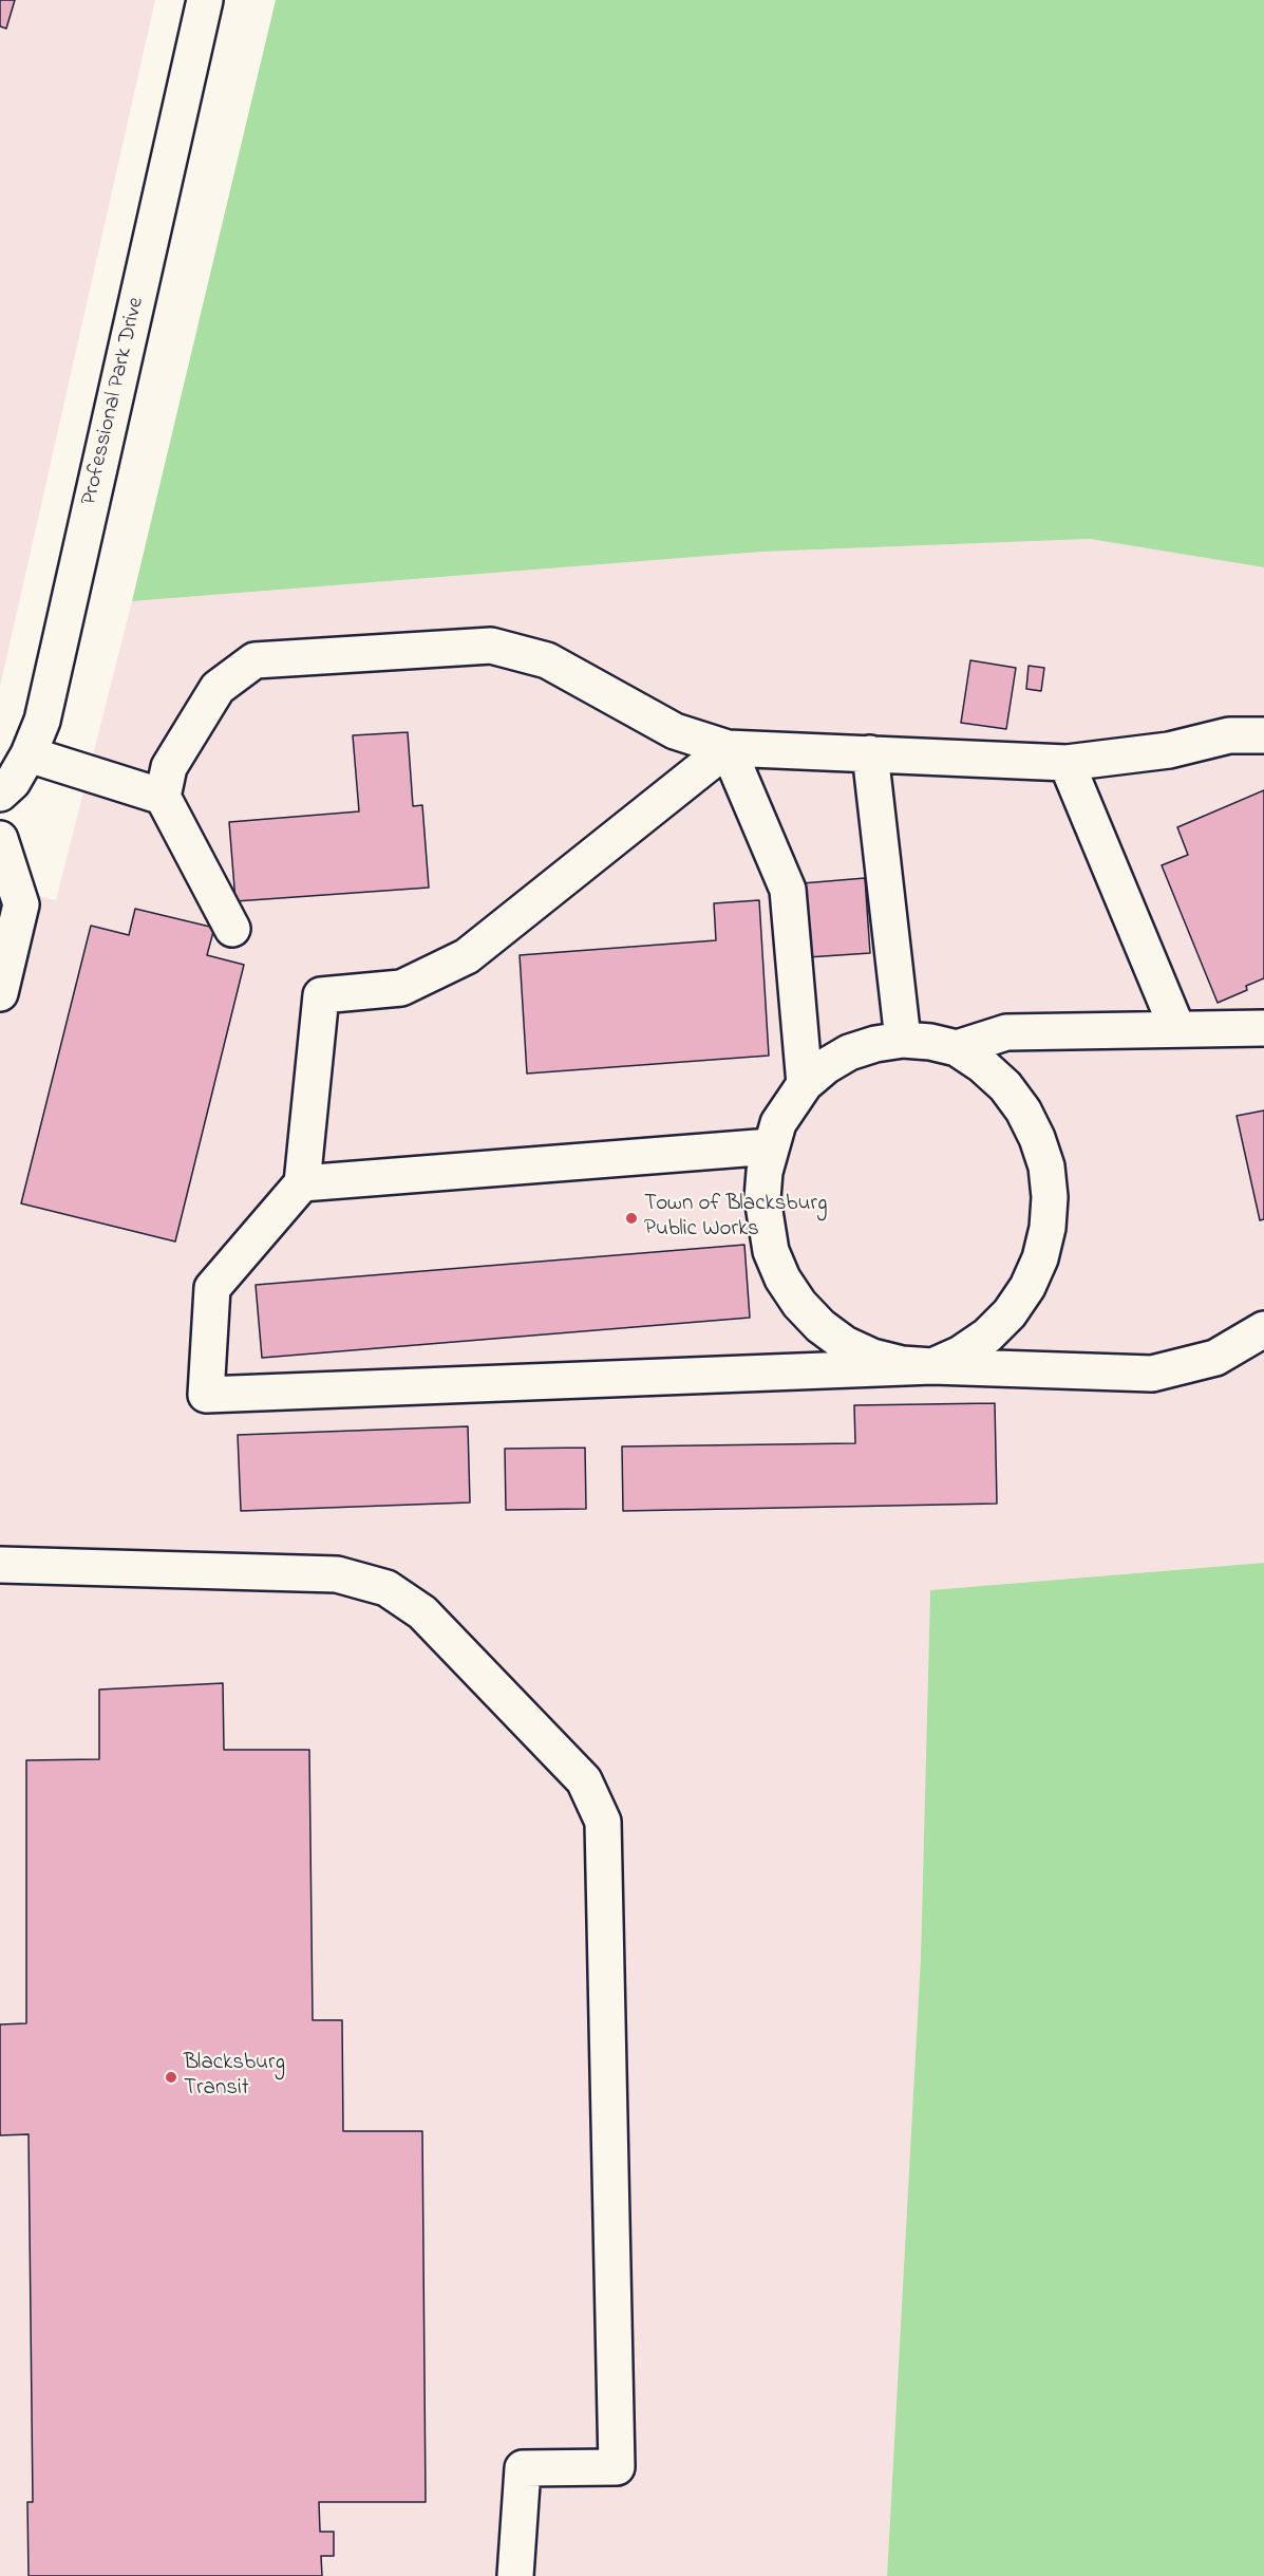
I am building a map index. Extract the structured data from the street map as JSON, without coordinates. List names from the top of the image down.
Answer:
{
  "streets": {
    "street": ["Professional Park Drive"]
  },
  "places": ["Town of Blacksburg Public Works", "Blacksburg Transit"]
}
